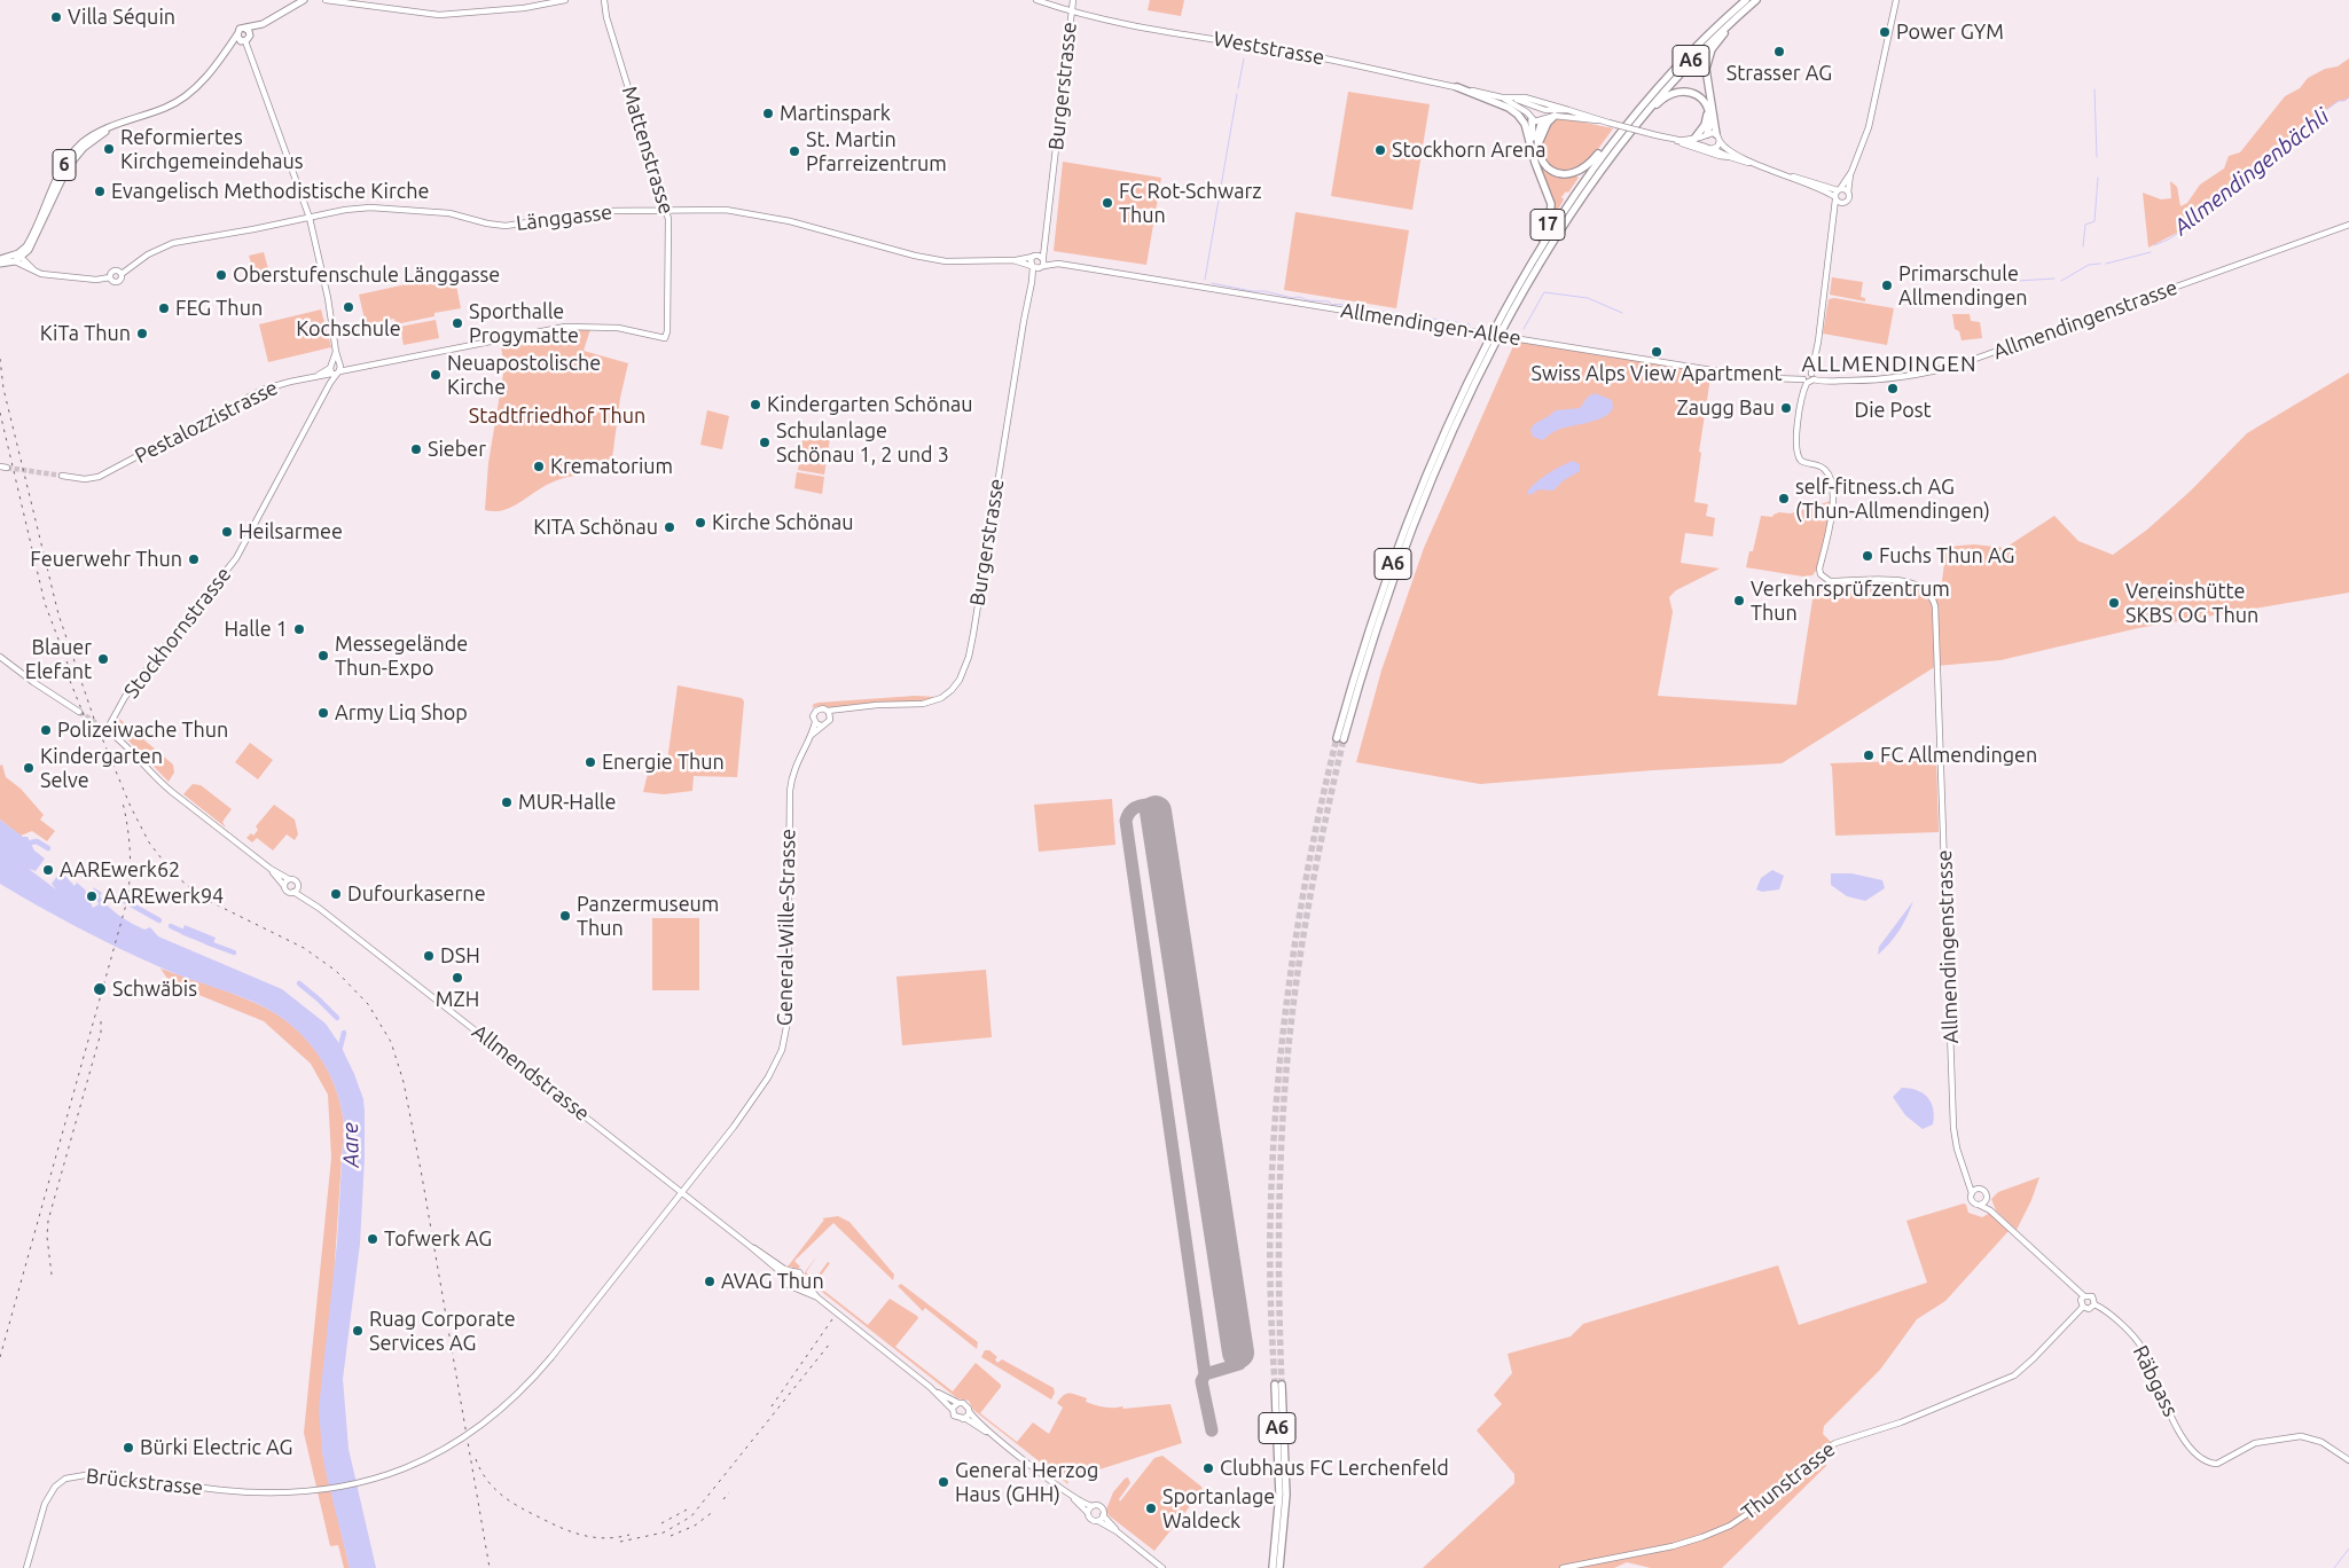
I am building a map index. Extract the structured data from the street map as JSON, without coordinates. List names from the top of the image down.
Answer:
{
  "streets": {
    "highway": ["A6", "17"],
    "main road": ["6"],
    "street": [
      "Weststrasse",
      "Burgerstrasse",
      "Mattenstrasse",
      "Länggasse",
      "Allmendingenstrasse",
      "Allmendingen-Allee",
      "Pestalozzistrasse",
      "Stockhornstrasse",
      "General-Wille-Strasse",
      "Allmendstrasse",
      "Räbgass",
      "Thunstrasse",
      "Brückstrasse"
    ]
  },
  "crossings": [
    ["Weststrasse", "A6"],
    ["Weststrasse", "Burgerstrasse"],
    ["A6", "17"],
    ["Burgerstrasse", "Länggasse"],
    ["Burgerstrasse", "Allmendingen-Allee"],
    ["Burgerstrasse", "General-Wille-Strasse"],
    ["Mattenstrasse", "Länggasse"],
    ["Mattenstrasse", "Pestalozzistrasse"],
    ["Mattenstrasse", "Stockhornstrasse"],
    ["Länggasse", "Allmendingen-Allee"],
    ["Allmendingenstrasse", "Allmendingen-Allee"],
    ["Pestalozzistrasse", "Stockhornstrasse"],
    ["General-Wille-Strasse", "Allmendstrasse"],
    ["General-Wille-Strasse", "Brückstrasse"],
    ["Räbgass", "Thunstrasse"]
  ],
  "districts": ["ALLMENDINGEN"],
  "water": ["Allmendingenbächli", "Aare"],
  "parks": ["Stadtfriedhof Thun"],
  "places": [
    "Villa Séquin",
    "Power GYM",
    "Strasser AG",
    "Martinspark",
    "Reformiertes Kirchgemeindehaus",
    "Stockhorn Arena",
    "St. Martin Pfarreizentrum",
    "Evangelisch Methodistische Kirche",
    "FC Rot-Schwarz Thun",
    "Oberstufenschule Länggasse",
    "Primarschule Allmendingen",
    "Kochschule",
    "FEG Thun",
    "Sporthalle Progymatte",
    "KiTa Thun",
    "Swiss Alps View Apartment",
    "Neuapostolische Kirche",
    "Die Post",
    "Kindergarten Schönau",
    "Zaugg Bau",
    "Schulanlage Schönau 1, 2 und 3",
    "Sieber",
    "Krematorium",
    "self-fitness.ch AG (Thun-Allmendingen)",
    "Kirche Schönau",
    "KITA Schönau",
    "Heilsarmee",
    "Fuchs Thun AG",
    "Feuerwehr Thun",
    "Verkehrsprüfzentrum Thun",
    "Vereinshütte SKBS OG Thun",
    "Halle 1",
    "Messegelände Thun-Expo",
    "Blauer Elefant",
    "Army Liq Shop",
    "Polizeiwache Thun",
    "FC Allmendingen",
    "Energie Thun",
    "Kindergarten Selve",
    "MUR-Halle",
    "AAREwerk62",
    "Dufourkaserne",
    "AAREwerk94",
    "Panzermuseum Thun",
    "DSH",
    "MZH",
    "Schwäbis",
    "Tofwerk AG",
    "AVAG Thun",
    "Ruag Corporate Services AG",
    "Bürki Electric AG",
    "Clubhaus FC Lerchenfeld",
    "General Herzog Haus (GHH)",
    "Sportanlage Waldeck"
  ]
}
